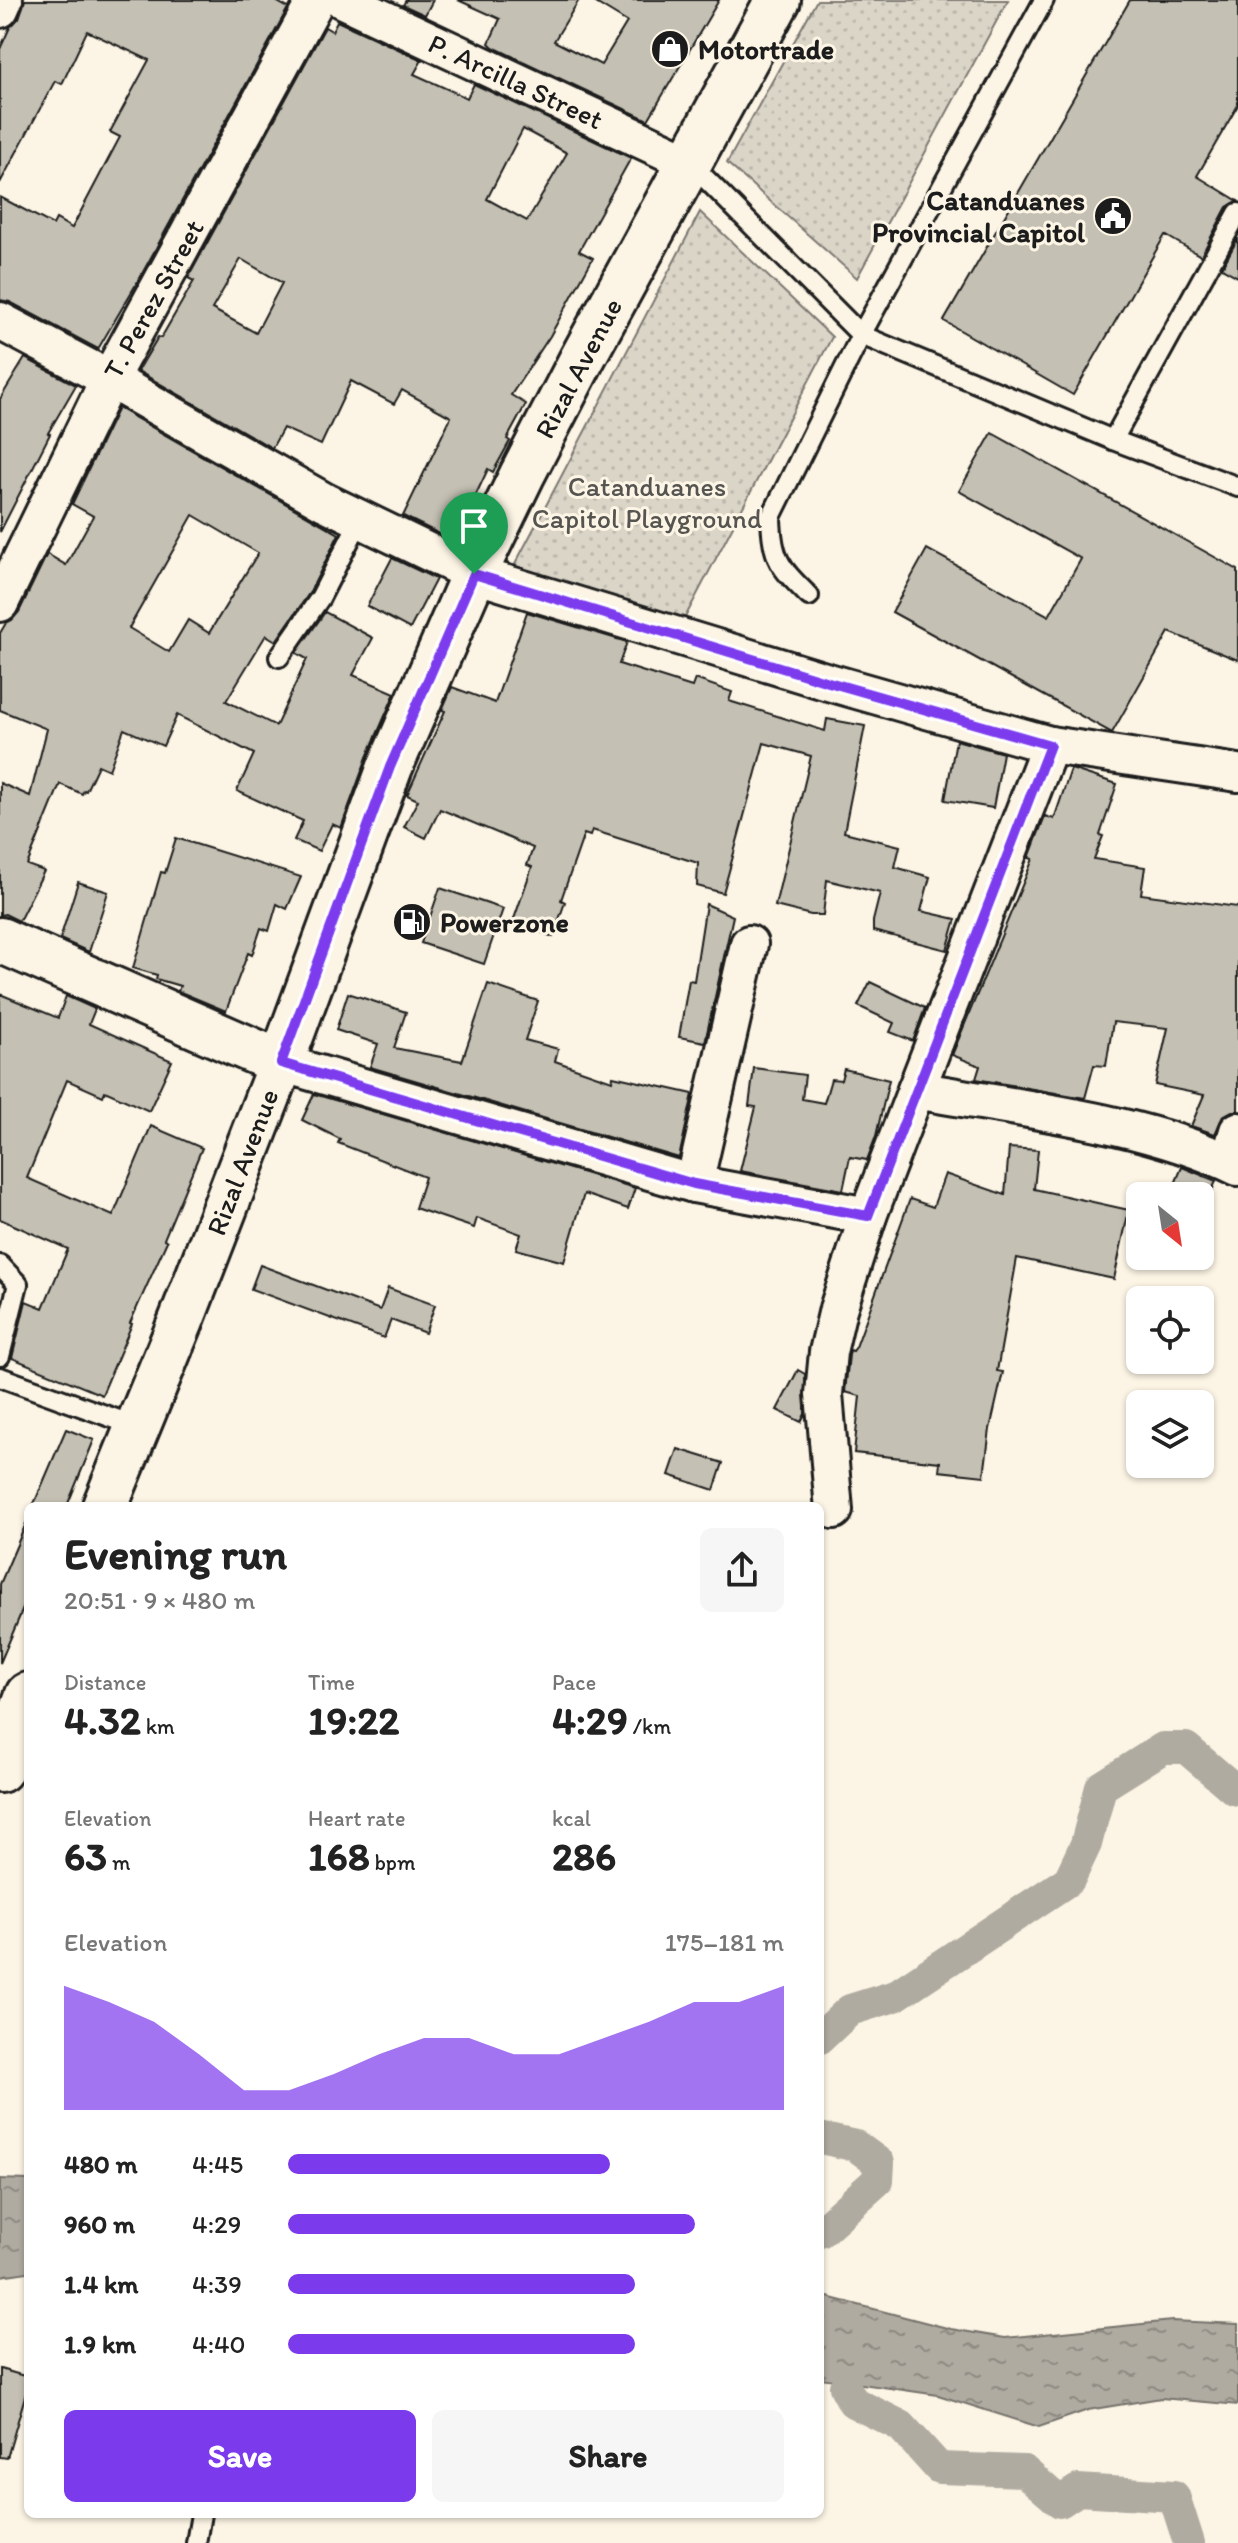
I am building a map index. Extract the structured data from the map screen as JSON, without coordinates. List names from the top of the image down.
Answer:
{
  "streets": {
    "main road": ["Rizal Avenue"],
    "street": ["P. Arcilla Street", "T. Perez Street"]
  },
  "crossings": [
    ["P. Arcilla Street", "Rizal Avenue"]
  ],
  "parks": ["Catanduanes Capitol Playground"],
  "places": {
    "shop": ["Motortrade"],
    "public building": ["Catanduanes Provincial Capitol"],
    "fuel station": ["Powerzone"]
  },
  "north": "bottom right",
  "page": {
    "heading": ["Evening run", "20:51 · 9 × 480 m"],
    "stats": [
      ["Distance", "4.32 km"],
      ["Time", "19:22"],
      ["Pace", "4:29 /km"],
      ["Elevation", "63 m"],
      ["Heart rate", "168 bpm"],
      ["kcal", "286"]
    ],
    "chart": ["Elevation", "175–181 m"],
    "list": [
      {
        "name": "480 m",
        "note": "4:45"
      },
      {
        "name": "960 m",
        "note": "4:29"
      },
      {
        "name": "1.4 km",
        "note": "4:39"
      },
      {
        "name": "1.9 km",
        "note": "4:40"
      }
    ],
    "buttons": ["Save", "Share"]
  }
}
